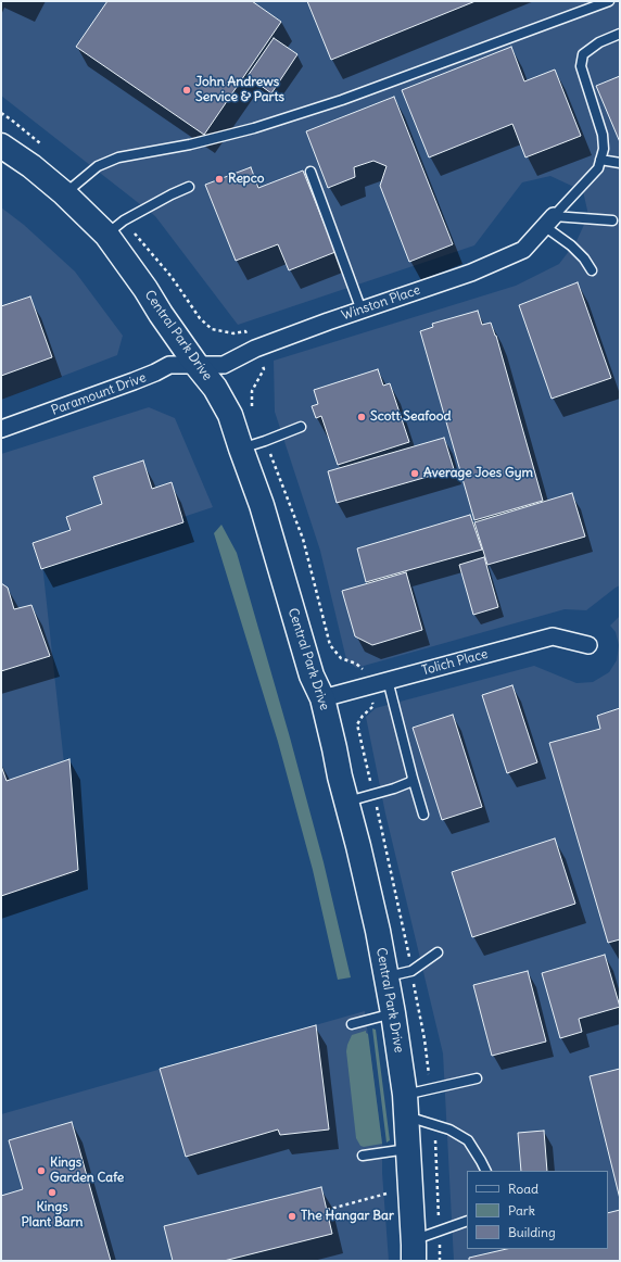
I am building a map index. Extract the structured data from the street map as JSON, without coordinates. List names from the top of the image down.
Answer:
{
  "streets": {
    "main road": ["Central Park Drive"],
    "street": ["Winston Place", "Paramount Drive", "Tolich Place"]
  },
  "crossings": [
    ["Winston Place", "Central Park Drive"],
    ["Winston Place", "Paramount Drive"],
    ["Central Park Drive", "Paramount Drive"],
    ["Central Park Drive", "Tolich Place"]
  ],
  "places": [
    "John Andrews Service & Parts",
    "Repco",
    "Scott Seafood",
    "Average Joes Gym",
    "Kings Garden Cafe",
    "Kings Plant Barn",
    "The Hangar Bar"
  ],
  "legend": ["Road", "Park", "Building"]
}
